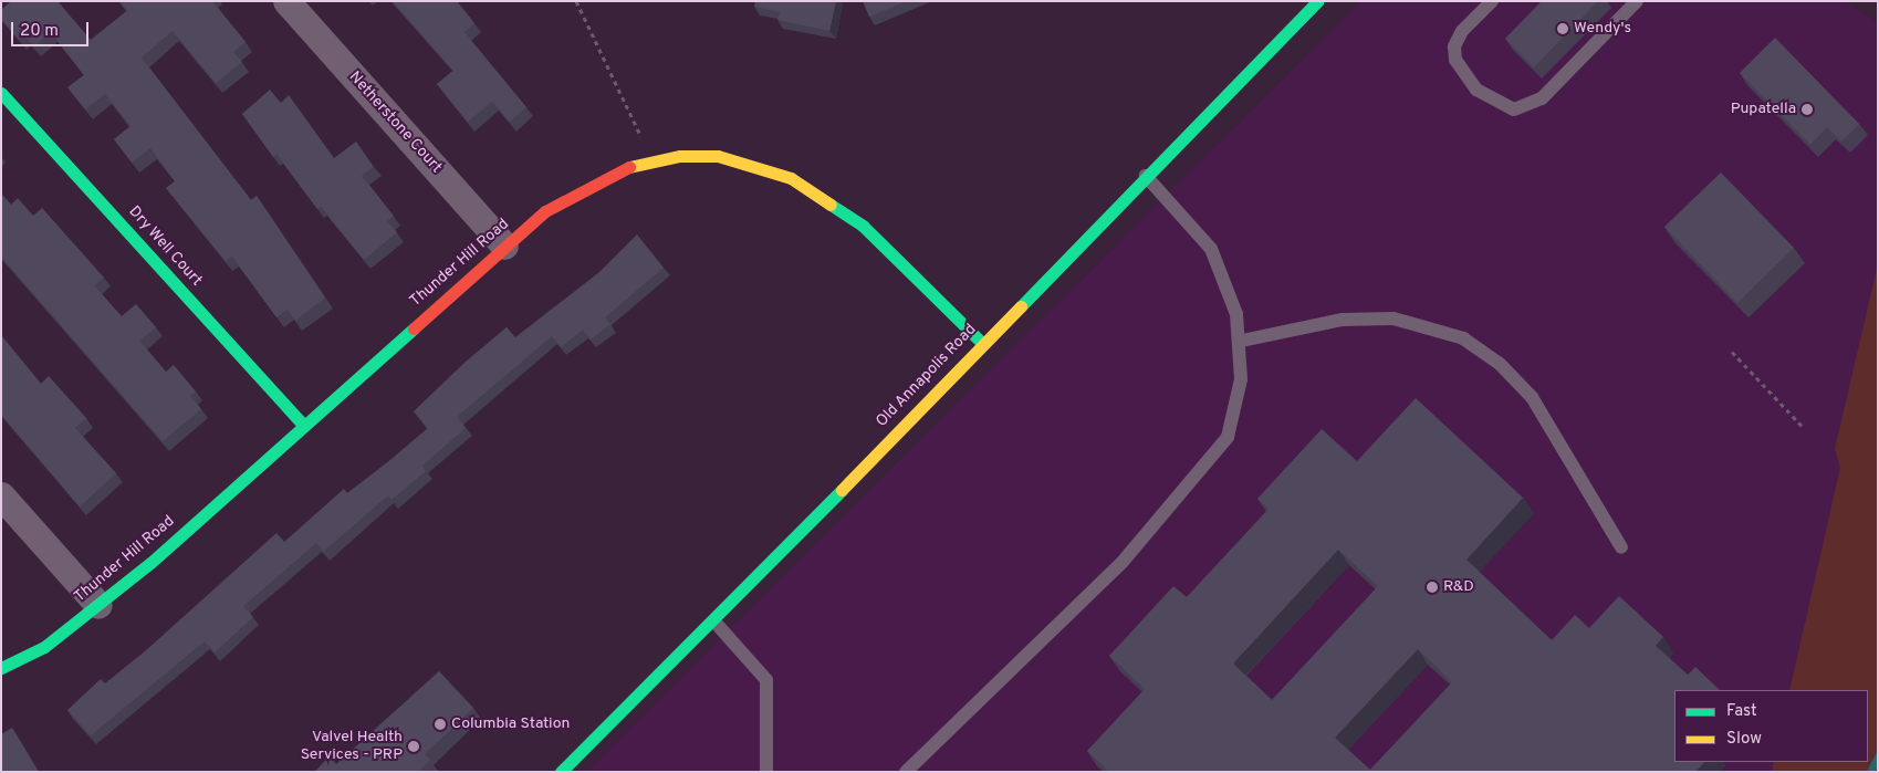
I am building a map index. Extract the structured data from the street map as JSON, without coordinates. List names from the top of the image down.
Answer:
{
  "streets": {
    "street": [
      "Netherstone Court",
      "Dry Well Court",
      "Thunder Hill Road",
      "Old Annapolis Road"
    ]
  },
  "crossings": [
    ["Netherstone Court", "Thunder Hill Road"],
    ["Dry Well Court", "Thunder Hill Road"],
    ["Thunder Hill Road", "Old Annapolis Road"]
  ],
  "places": [
    "Wendy's",
    "Pupatella",
    "R&D",
    "Columbia Station",
    "Valvel Health Services - PRP"
  ],
  "legend": ["Fast", "Slow"],
  "scale_bar": "20 m"
}
